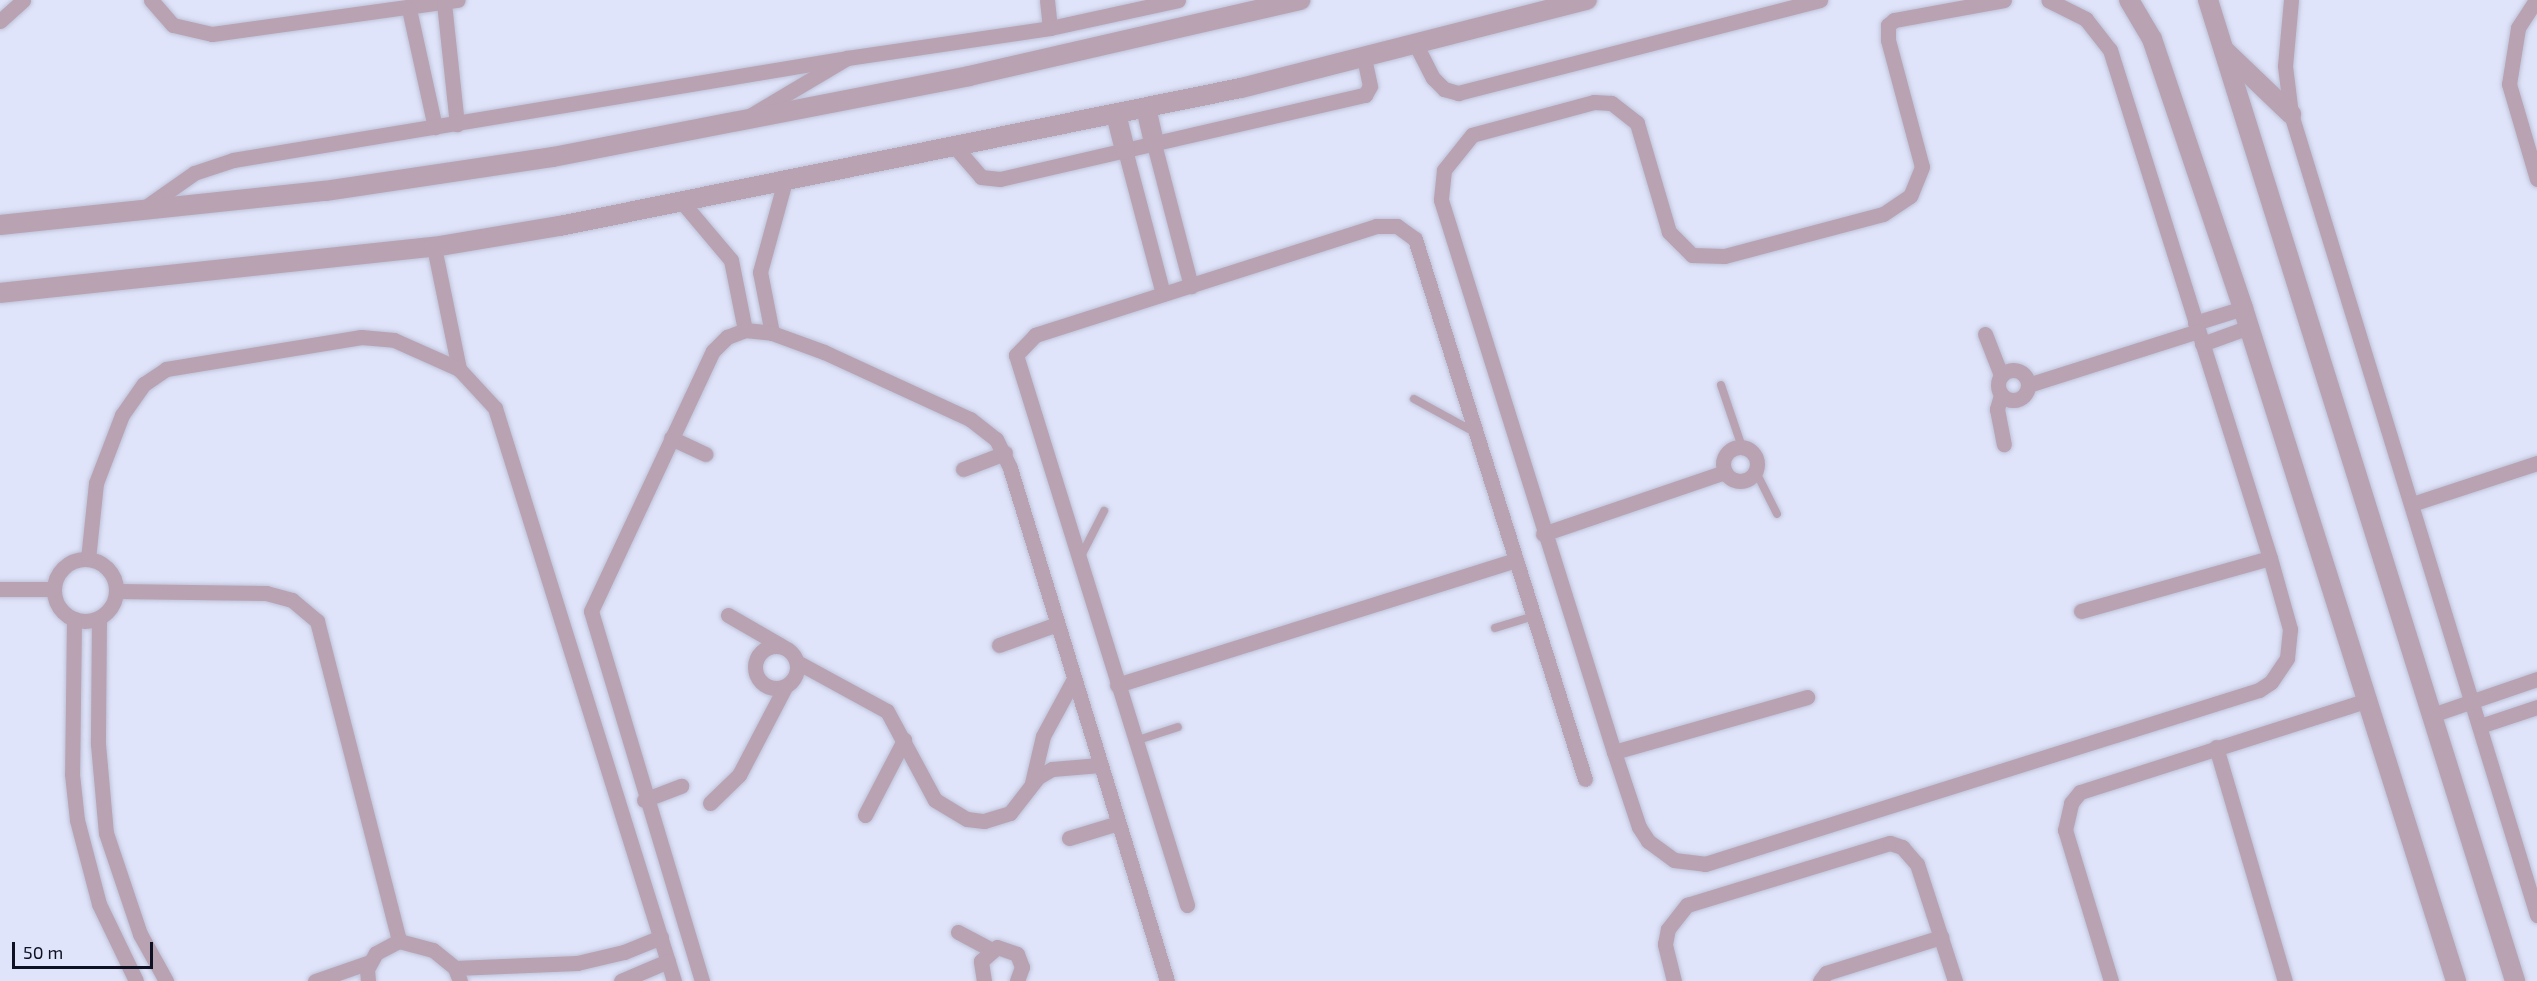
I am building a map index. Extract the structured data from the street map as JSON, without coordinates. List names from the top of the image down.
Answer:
{
  "scale_bar": "50 m"
}
